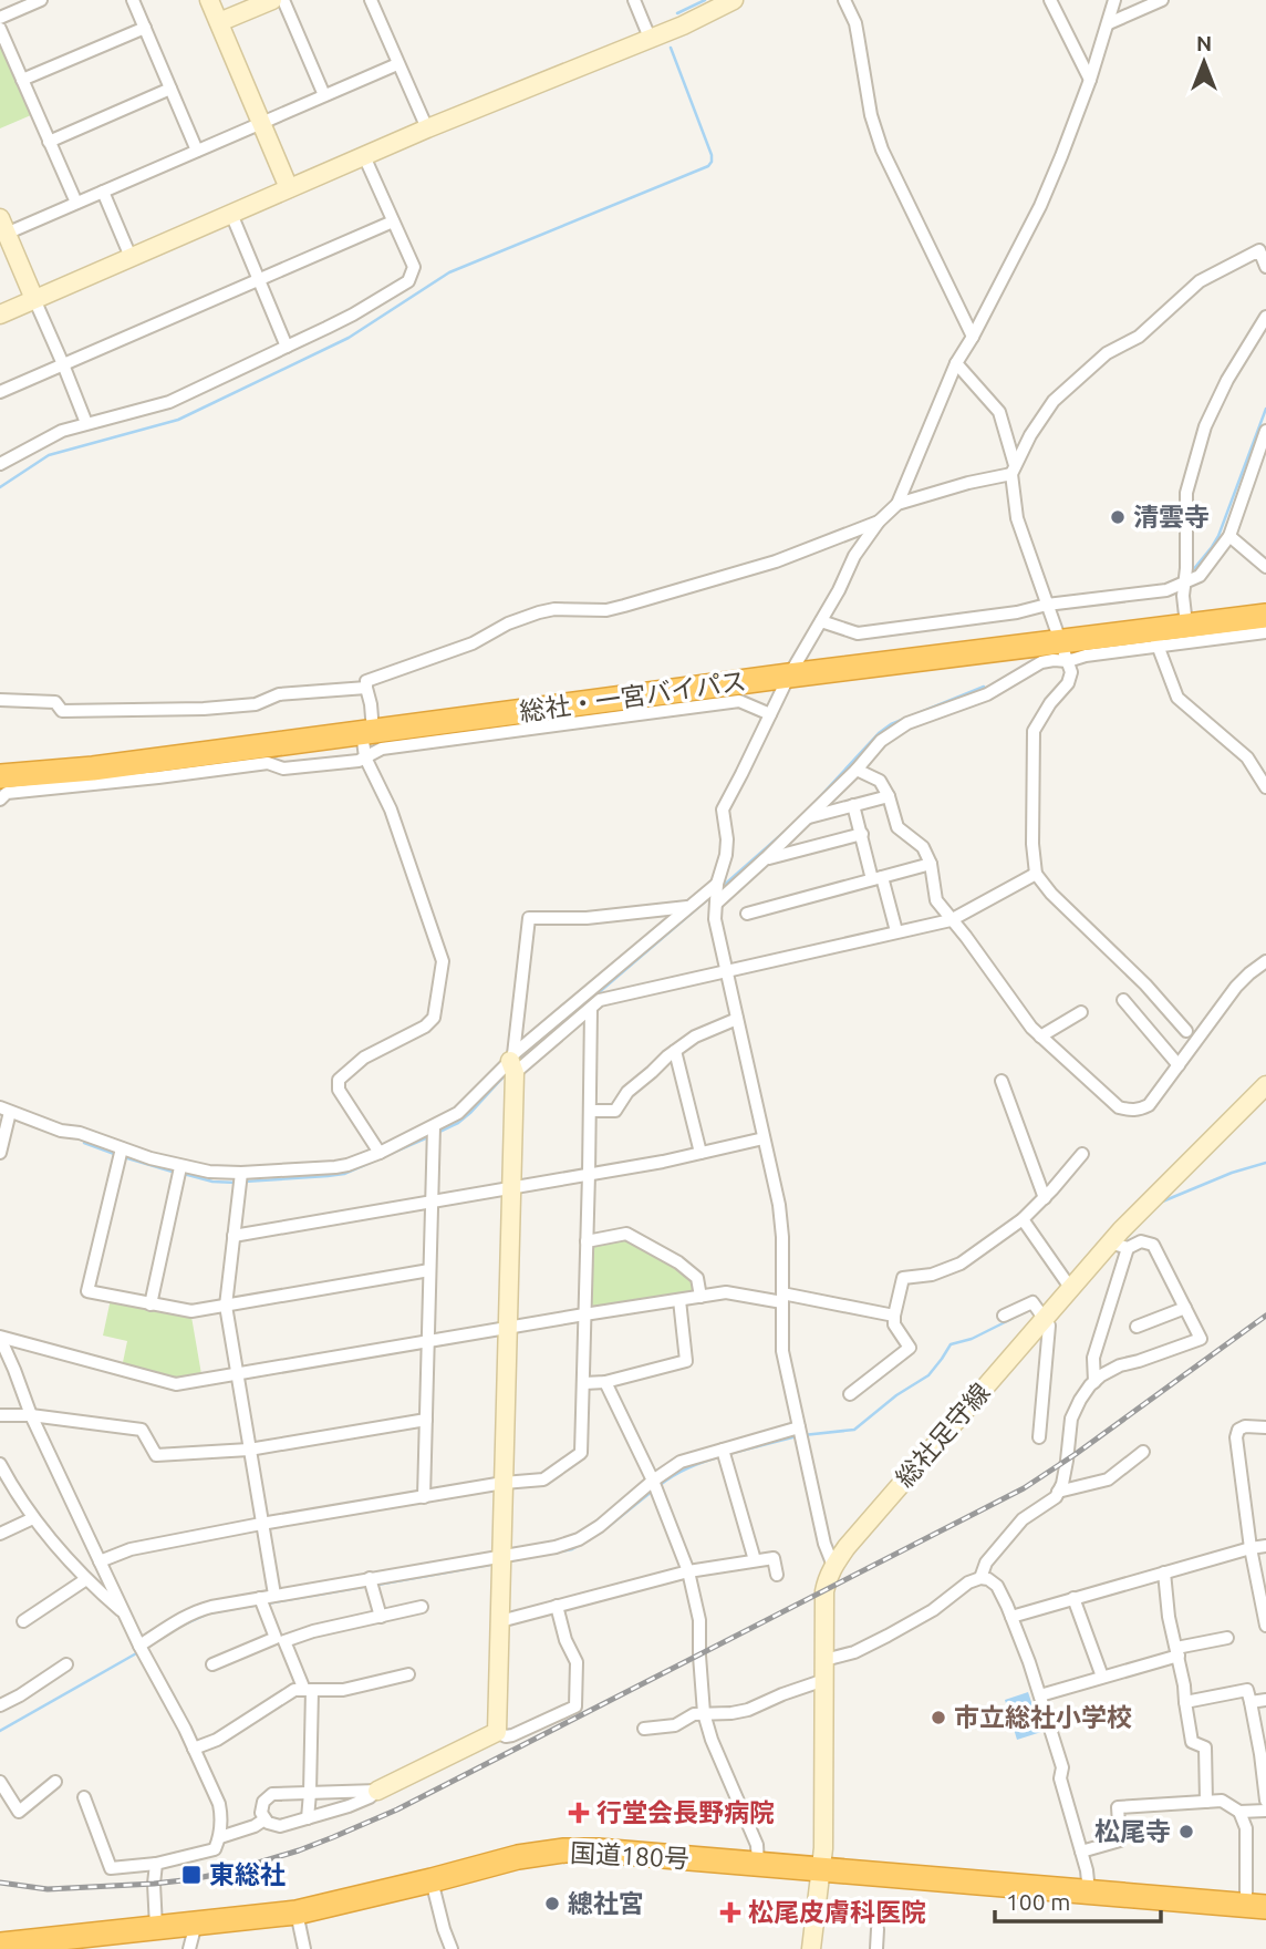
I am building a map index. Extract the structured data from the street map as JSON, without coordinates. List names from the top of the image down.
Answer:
{
  "streets": {
    "highway": ["総社・一宮バイパス", "国道180号"],
    "street": ["総社足守線"]
  },
  "crossings": [
    ["総社足守線", "国道180号"]
  ],
  "places": {
    "other": [
      "清雲寺",
      "市立総社小学校",
      "松尾寺",
      "總社宮"
    ],
    "health": ["行堂会長野病院", "松尾皮膚科医院"],
    "transit": ["東総社"]
  },
  "scale_bar": "100 m",
  "north": "top"
}
